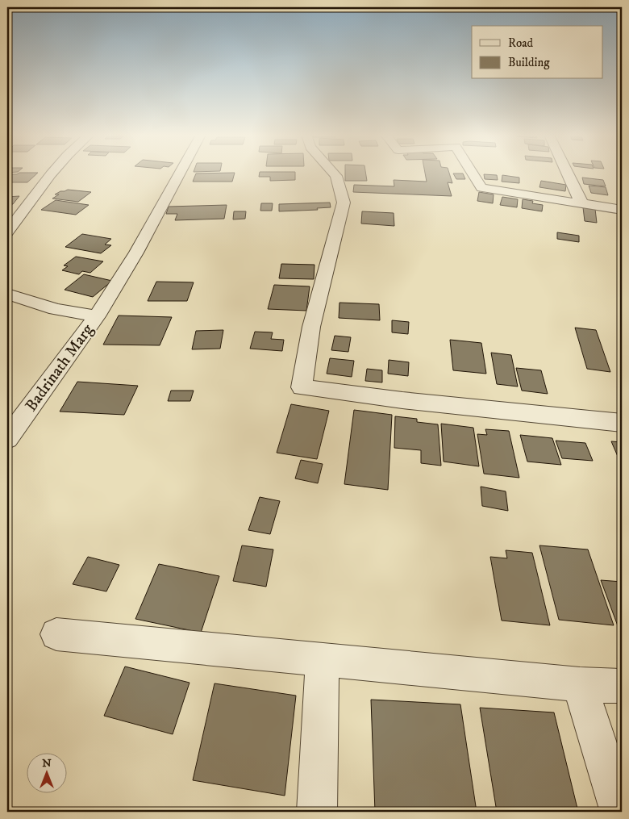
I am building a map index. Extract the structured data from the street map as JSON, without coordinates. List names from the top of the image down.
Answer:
{
  "streets": {
    "street": ["Badrinath Marg"]
  },
  "legend": ["Road", "Building"],
  "north": "top"
}
